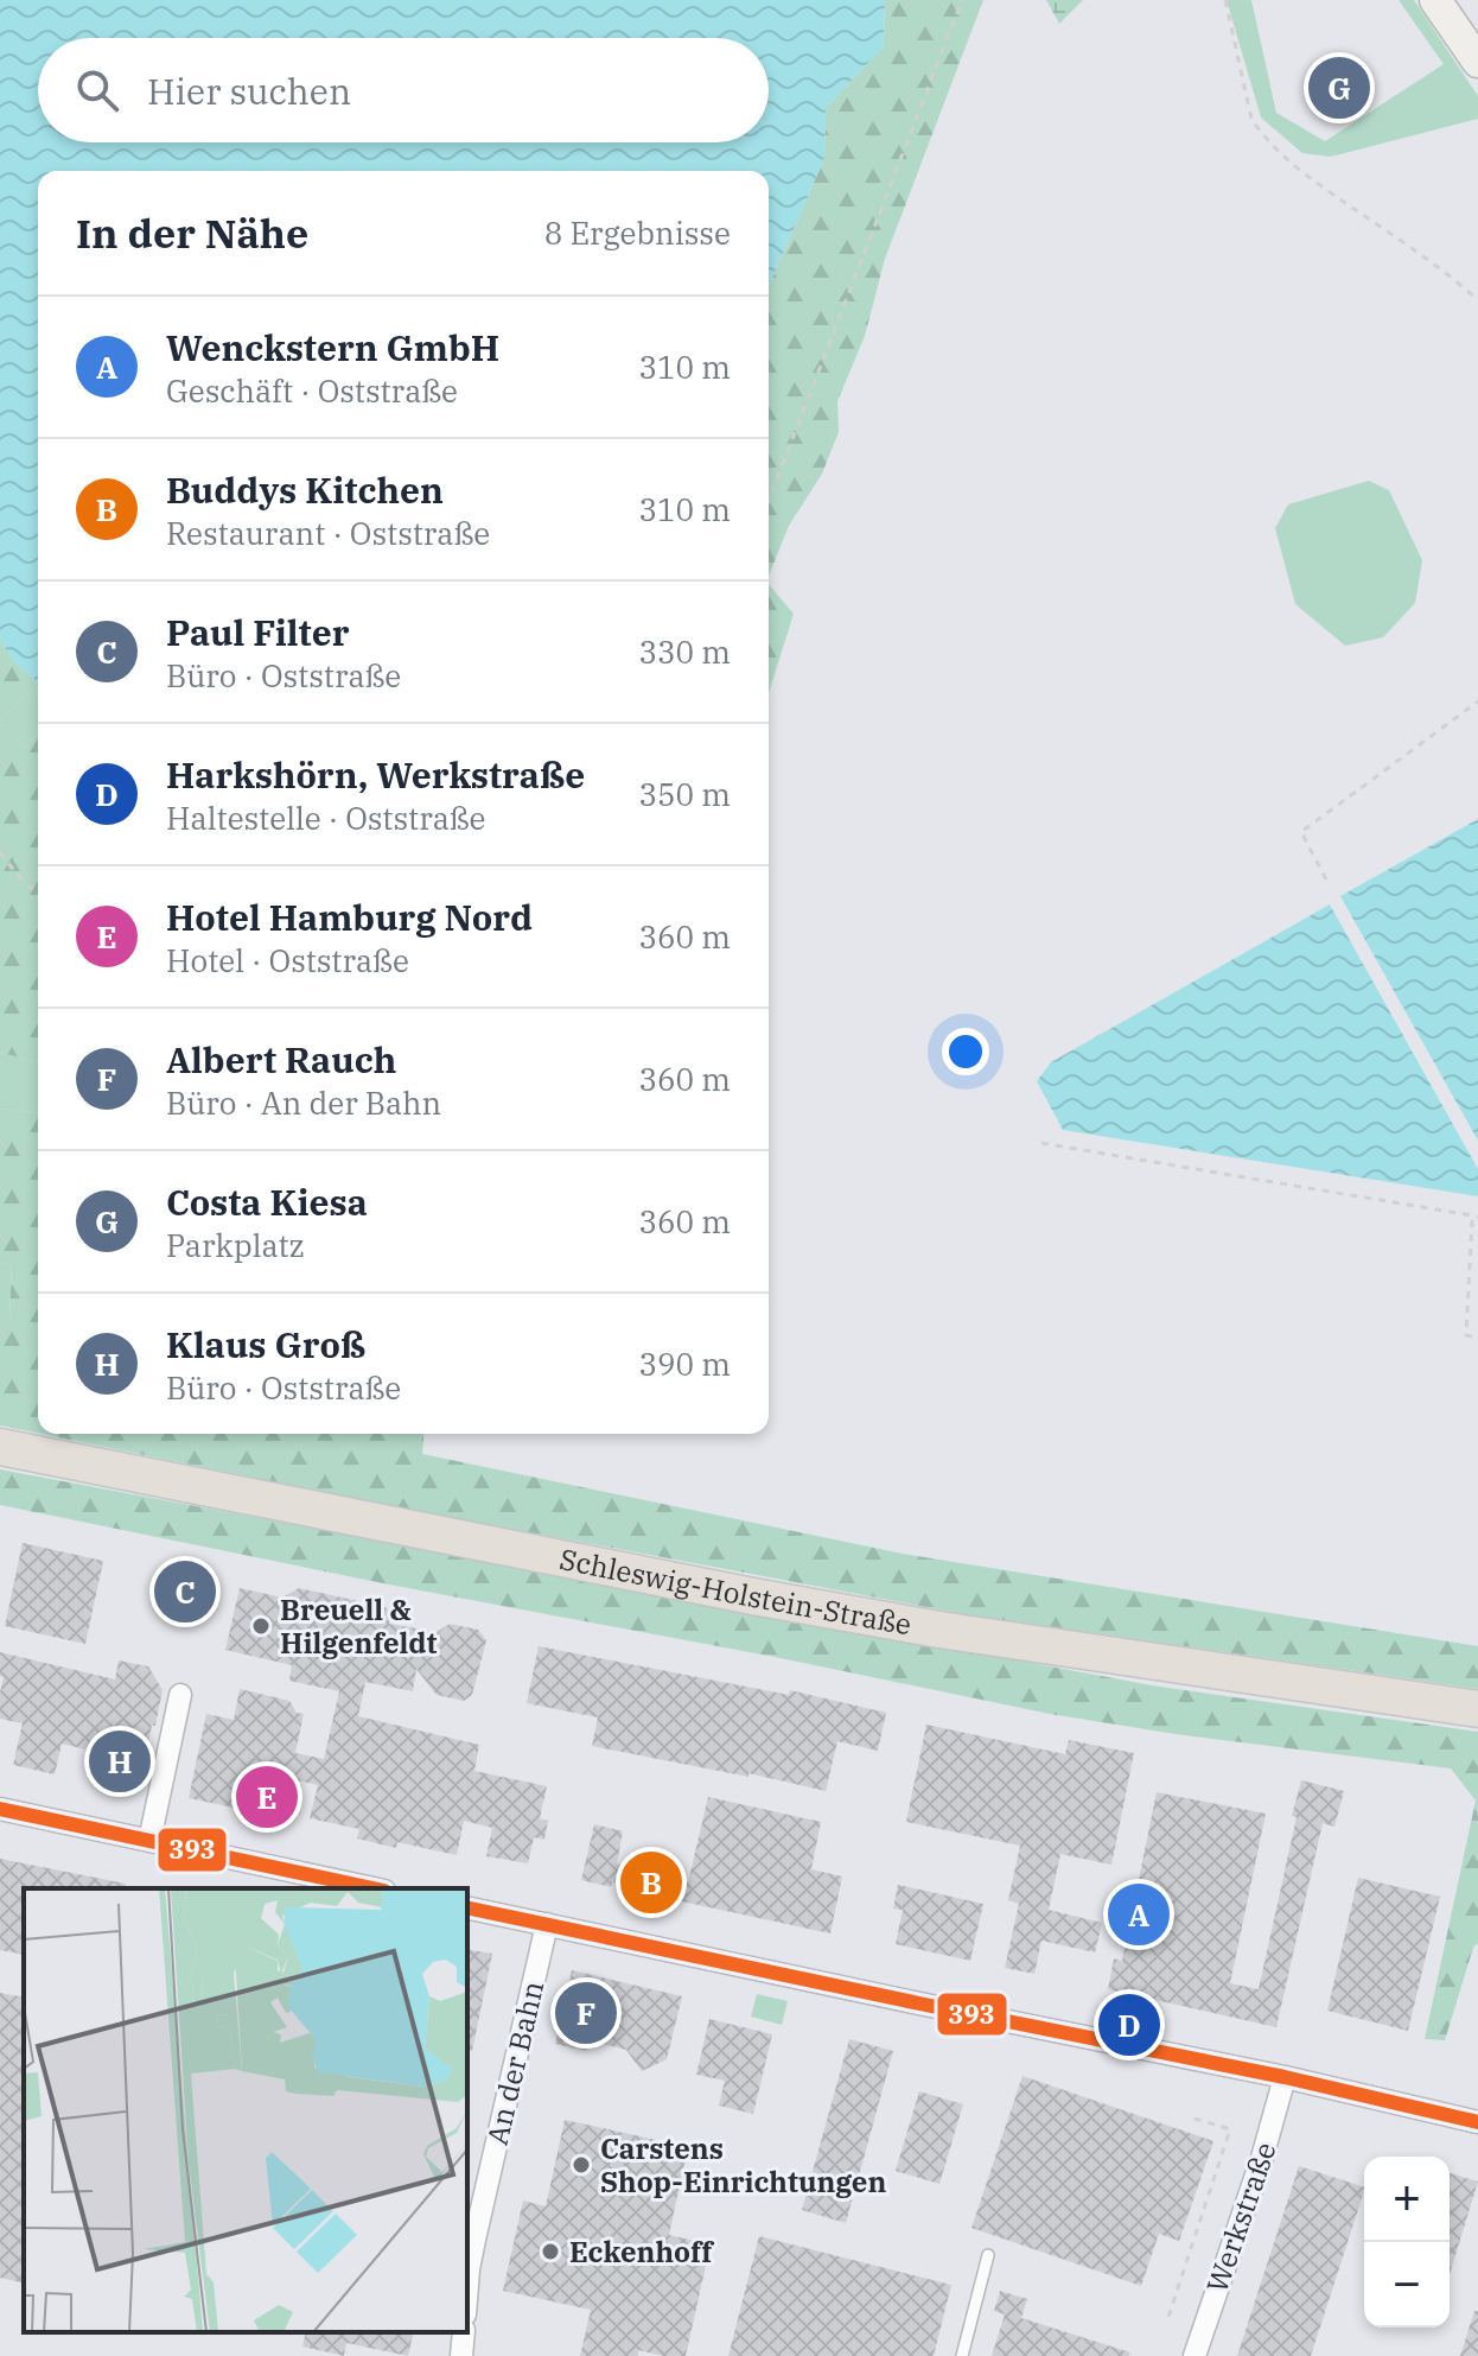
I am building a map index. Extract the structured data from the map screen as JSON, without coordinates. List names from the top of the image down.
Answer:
{
  "streets": {
    "main road": ["Schleswig-Holstein-Straße"],
    "street": ["An der Bahn", "Werkstraße"]
  },
  "places": ["Breuell & Hilgenfeldt", "Carstens Shop-Einrichtungen", "Eckenhoff"],
  "lines": ["transit line 393"],
  "page": {
    "search": "Hier suchen",
    "pins": [
      "G",
      "C",
      "H",
      "E",
      "B",
      "A",
      "F",
      "D"
    ],
    "heading": ["In der Nähe", "8 Ergebnisse"],
    "list": [
      {
        "mark": "A",
        "name": "Wenckstern GmbH",
        "note": "Geschäft · Oststraße",
        "value": "310 m"
      },
      {
        "mark": "B",
        "name": "Buddys Kitchen",
        "note": "Restaurant · Oststraße",
        "value": "310 m"
      },
      {
        "mark": "C",
        "name": "Paul Filter",
        "note": "Büro · Oststraße",
        "value": "330 m"
      },
      {
        "mark": "D",
        "name": "Harkshörn, Werkstraße",
        "note": "Haltestelle · Oststraße",
        "value": "350 m"
      },
      {
        "mark": "E",
        "name": "Hotel Hamburg Nord",
        "note": "Hotel · Oststraße",
        "value": "360 m"
      },
      {
        "mark": "F",
        "name": "Albert Rauch",
        "note": "Büro · An der Bahn",
        "value": "360 m"
      },
      {
        "mark": "G",
        "name": "Costa Kiesa",
        "note": "Parkplatz",
        "value": "360 m"
      },
      {
        "mark": "H",
        "name": "Klaus Groß",
        "note": "Büro · Oststraße",
        "value": "390 m"
      }
    ],
    "map_buttons": ["+", "−"]
  }
}
